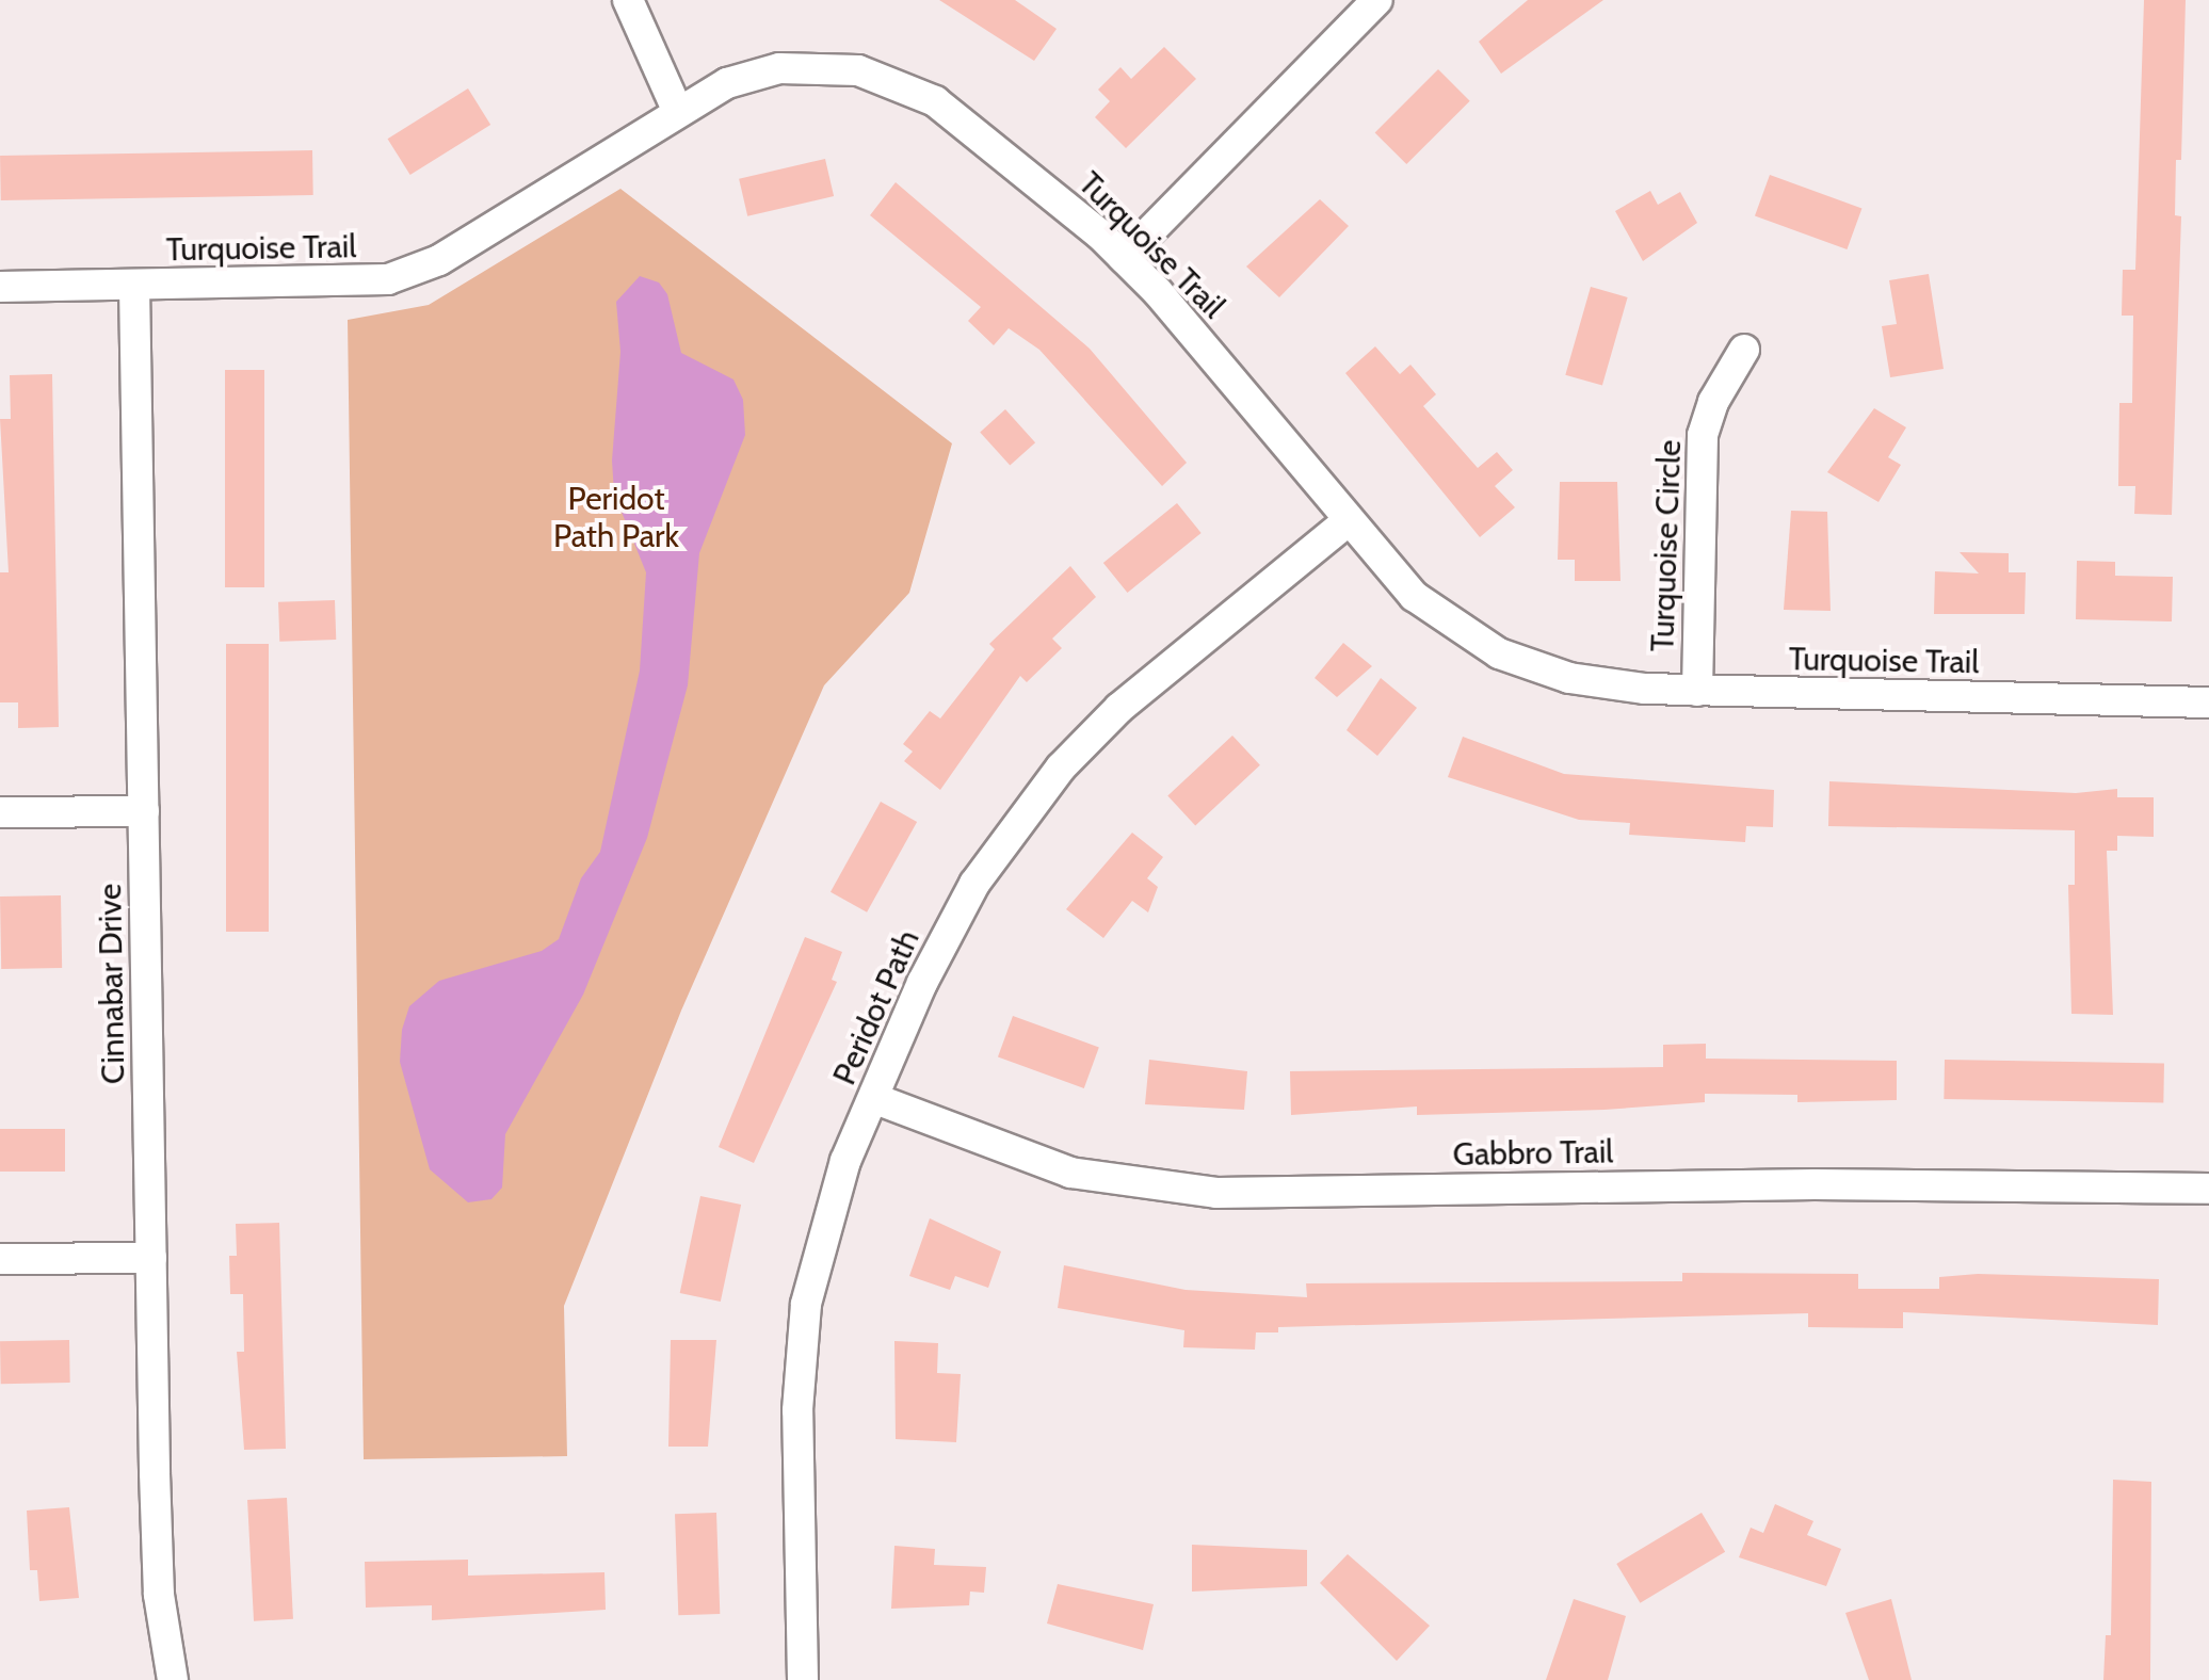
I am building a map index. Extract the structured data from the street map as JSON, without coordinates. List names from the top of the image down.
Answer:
{
  "streets": {
    "street": [
      "Turquoise Trail",
      "Turquoise Circle",
      "Cinnabar Drive",
      "Peridot Path",
      "Gabbro Trail"
    ]
  },
  "crossings": [
    ["Turquoise Trail", "Turquoise Circle"],
    ["Turquoise Trail", "Cinnabar Drive"],
    ["Turquoise Trail", "Peridot Path"],
    ["Peridot Path", "Gabbro Trail"]
  ],
  "parks": ["Peridot Path Park"]
}
